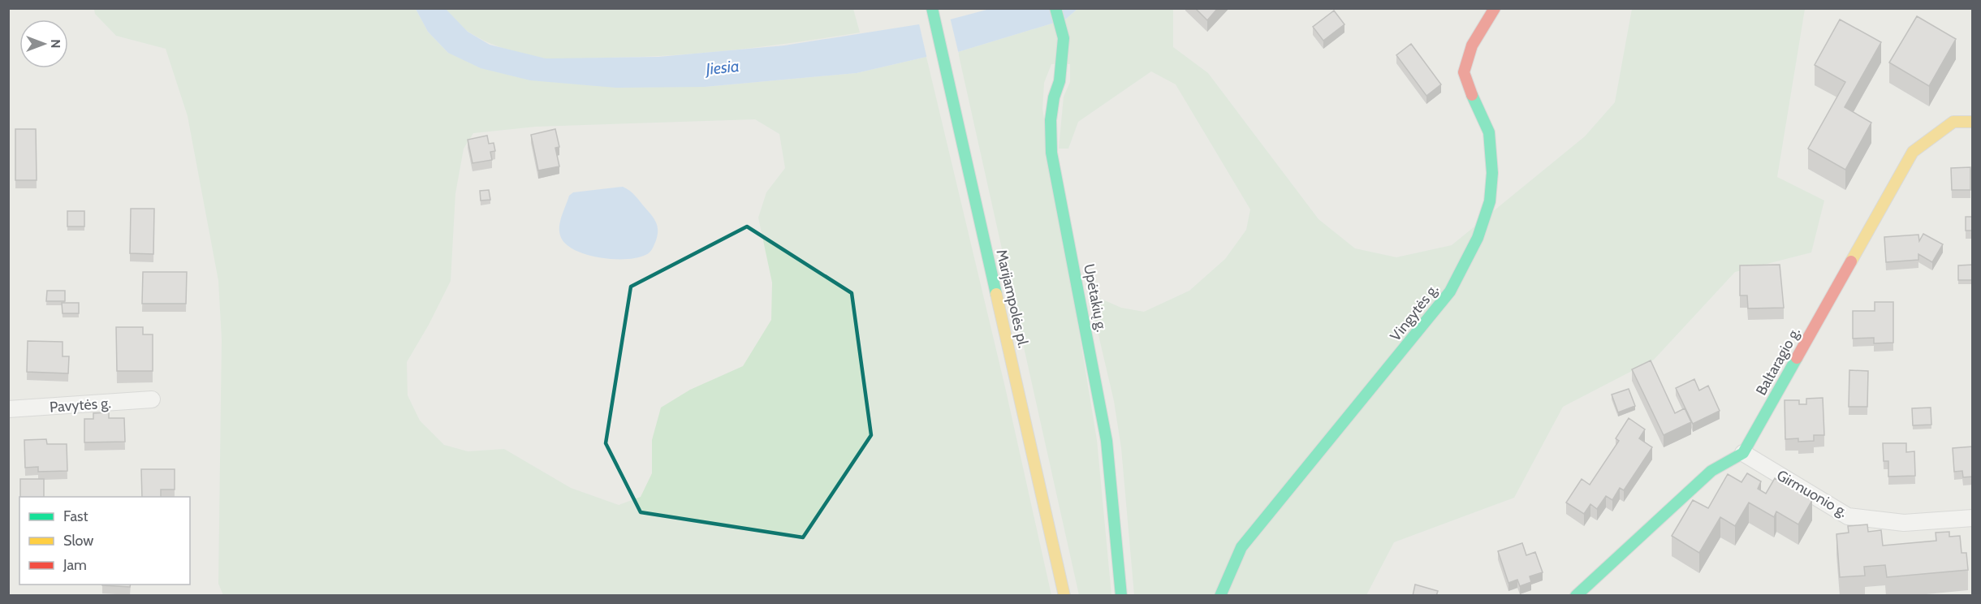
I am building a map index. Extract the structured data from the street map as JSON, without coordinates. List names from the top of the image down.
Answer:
{
  "streets": {
    "street": [
      "Upėtakių g.",
      "Marijampolės pl.",
      "Vingytės g.",
      "Baltaragio g.",
      "Pavytės g.",
      "Girmuonio g."
    ]
  },
  "crossings": [
    ["Baltaragio g.", "Girmuonio g."]
  ],
  "water": ["Jiesia"],
  "legend": ["Fast", "Slow", "Jam"],
  "north": "right"
}
